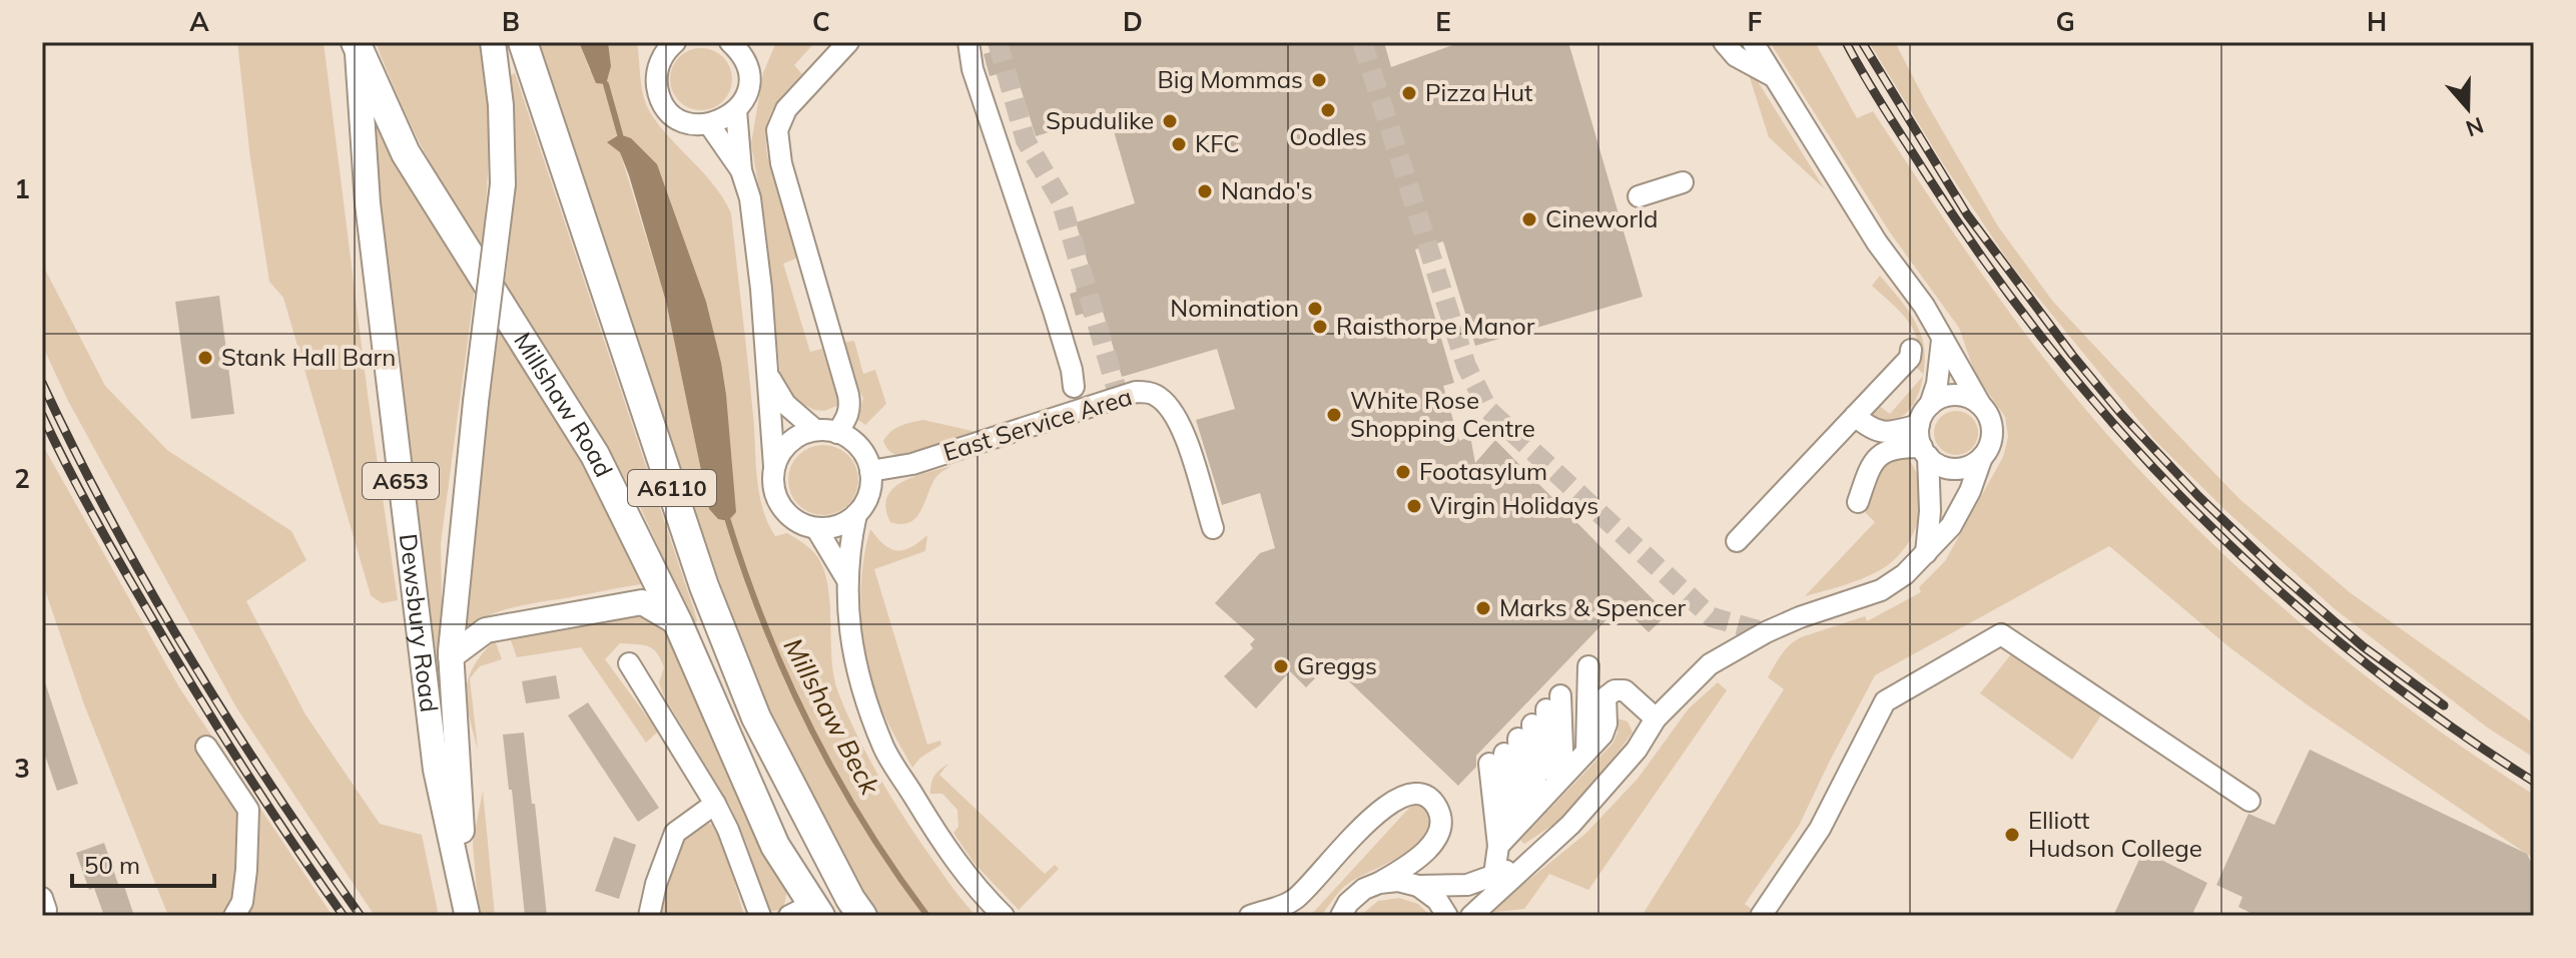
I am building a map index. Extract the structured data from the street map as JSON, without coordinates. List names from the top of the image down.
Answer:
{
  "streets": {
    "highway": ["Millshaw Road", "A6110"],
    "main road": ["A653", "Dewsbury Road"],
    "street": ["East Service Area"]
  },
  "crossings": [
    ["Millshaw Road", "Dewsbury Road"]
  ],
  "water": ["Millshaw Beck"],
  "places": [
    "Big Mommas",
    "Pizza Hut",
    "Oodles",
    "Spudulike",
    "KFC",
    "Nando's",
    "Cineworld",
    "Nomination",
    "Raisthorpe Manor",
    "Stank Hall Barn",
    "White Rose Shopping Centre",
    "Footasylum",
    "Virgin Holidays",
    "Marks & Spencer",
    "Greggs",
    "Elliott Hudson College"
  ],
  "scale_bar": "50 m",
  "north": "bottom",
  "grid": {
    "columns": [
      "A",
      "B",
      "C",
      "D",
      "E",
      "F",
      "G",
      "H"
    ],
    "rows": ["1", "2", "3"]
  }
}
